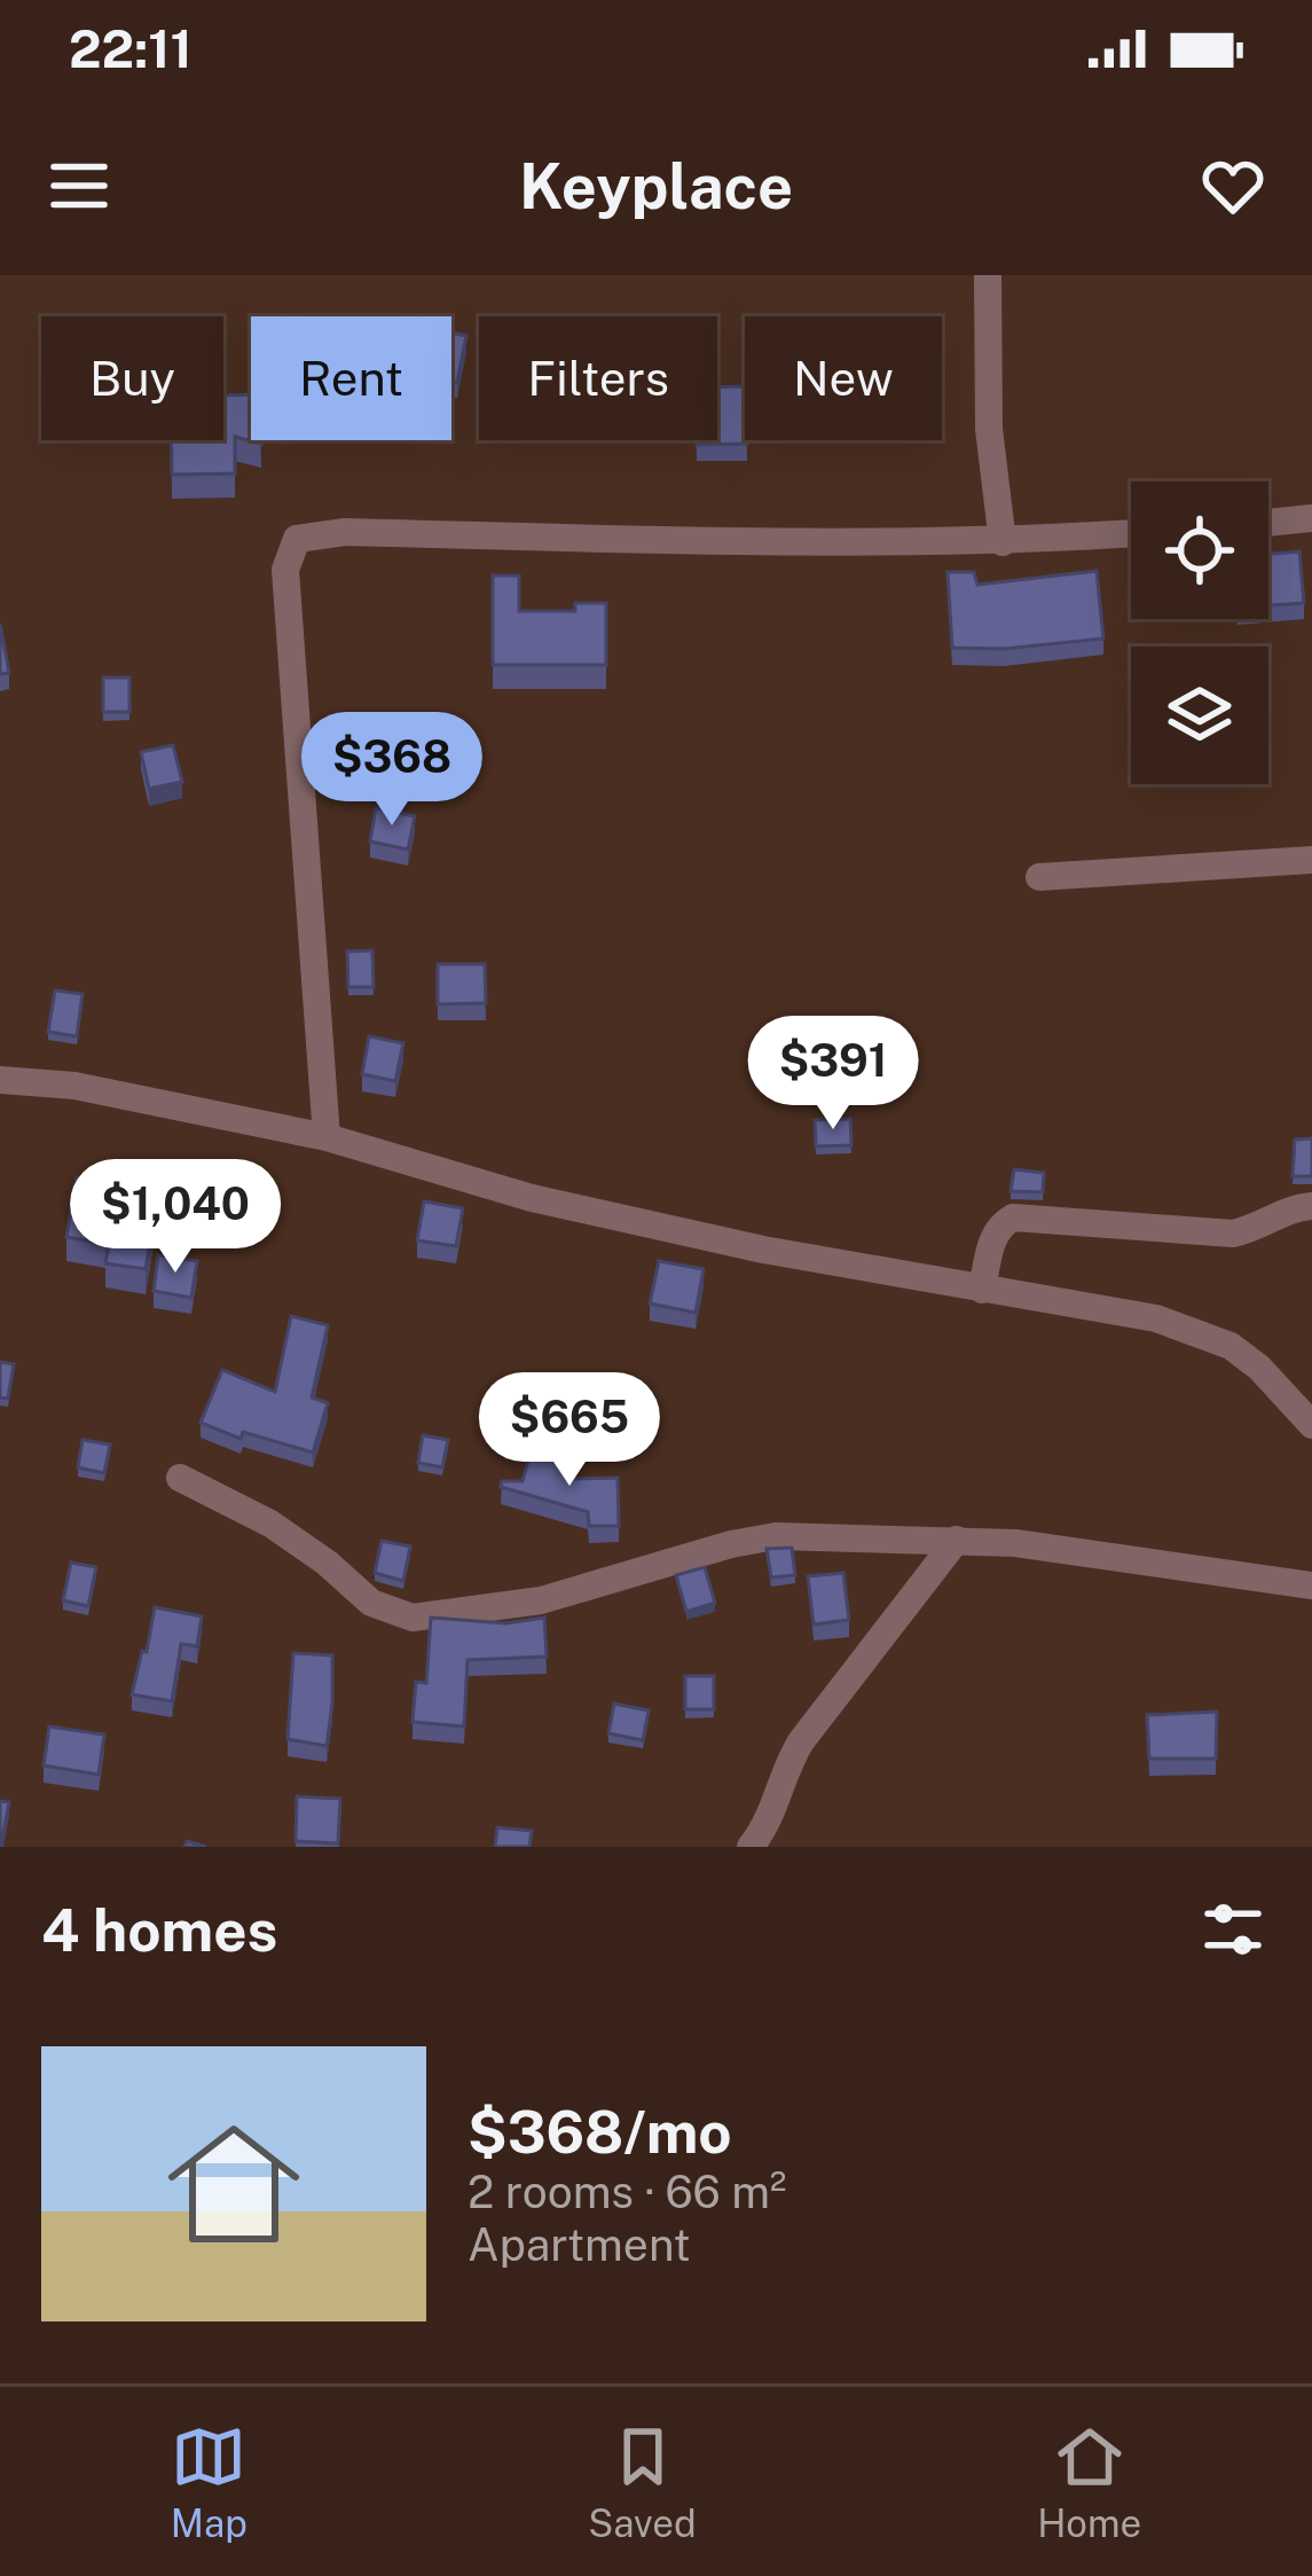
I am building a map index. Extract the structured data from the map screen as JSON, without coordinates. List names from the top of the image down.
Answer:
{
  "page": {
    "status": "22:11",
    "header": "Keyplace",
    "chip": [
      "Buy",
      "Rent",
      "Filters",
      "New"
    ],
    "price": [
      "$368",
      "$391",
      "$1,040",
      "$665"
    ],
    "heading": "4 homes",
    "list": [
      {
        "name": "$368/mo",
        "note": "2 rooms · 66 m² · Apartment"
      }
    ],
    "tabs": ["Map", "Saved", "Home"]
  }
}
